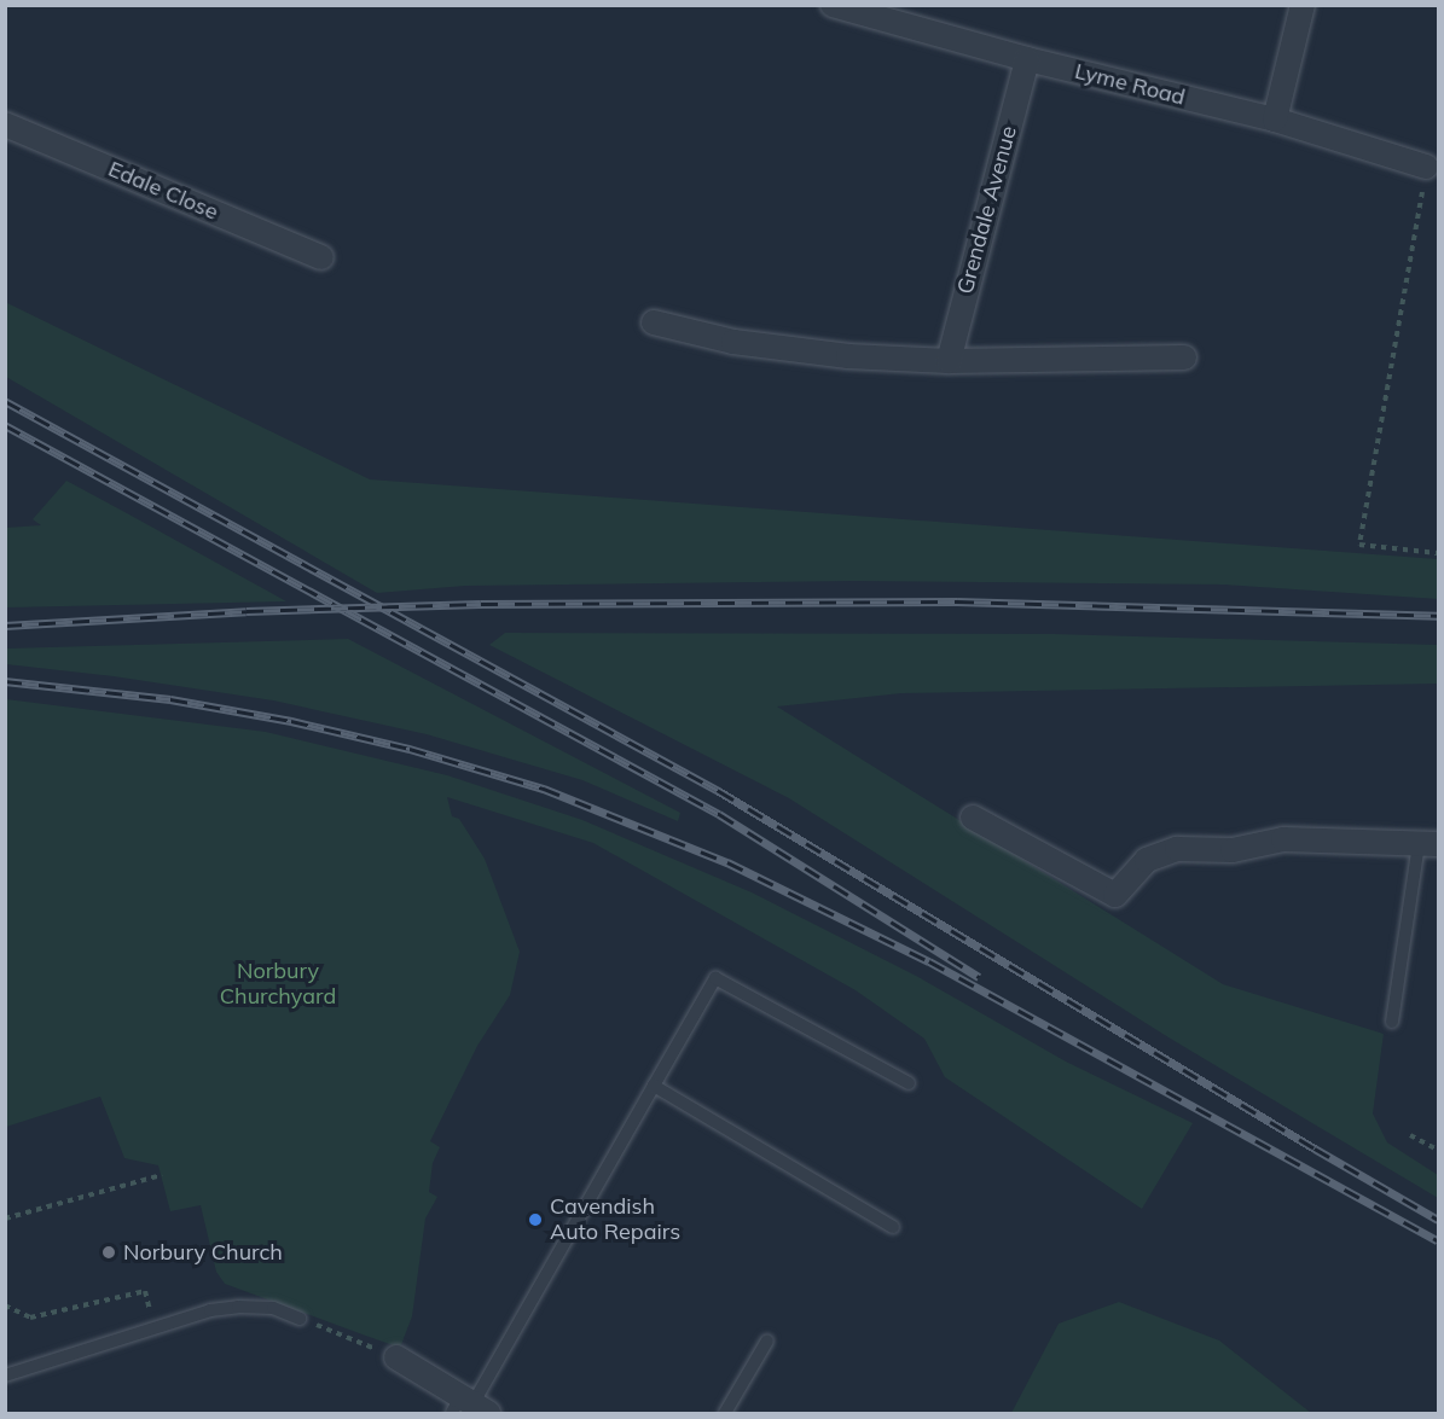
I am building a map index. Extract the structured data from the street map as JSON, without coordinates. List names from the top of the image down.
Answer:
{
  "streets": {
    "street": ["Lyme Road", "Edale Close", "Grendale Avenue"]
  },
  "crossings": [
    ["Lyme Road", "Grendale Avenue"]
  ],
  "parks": ["Norbury Churchyard"],
  "places": ["Cavendish Auto Repairs", "Norbury Church"]
}
